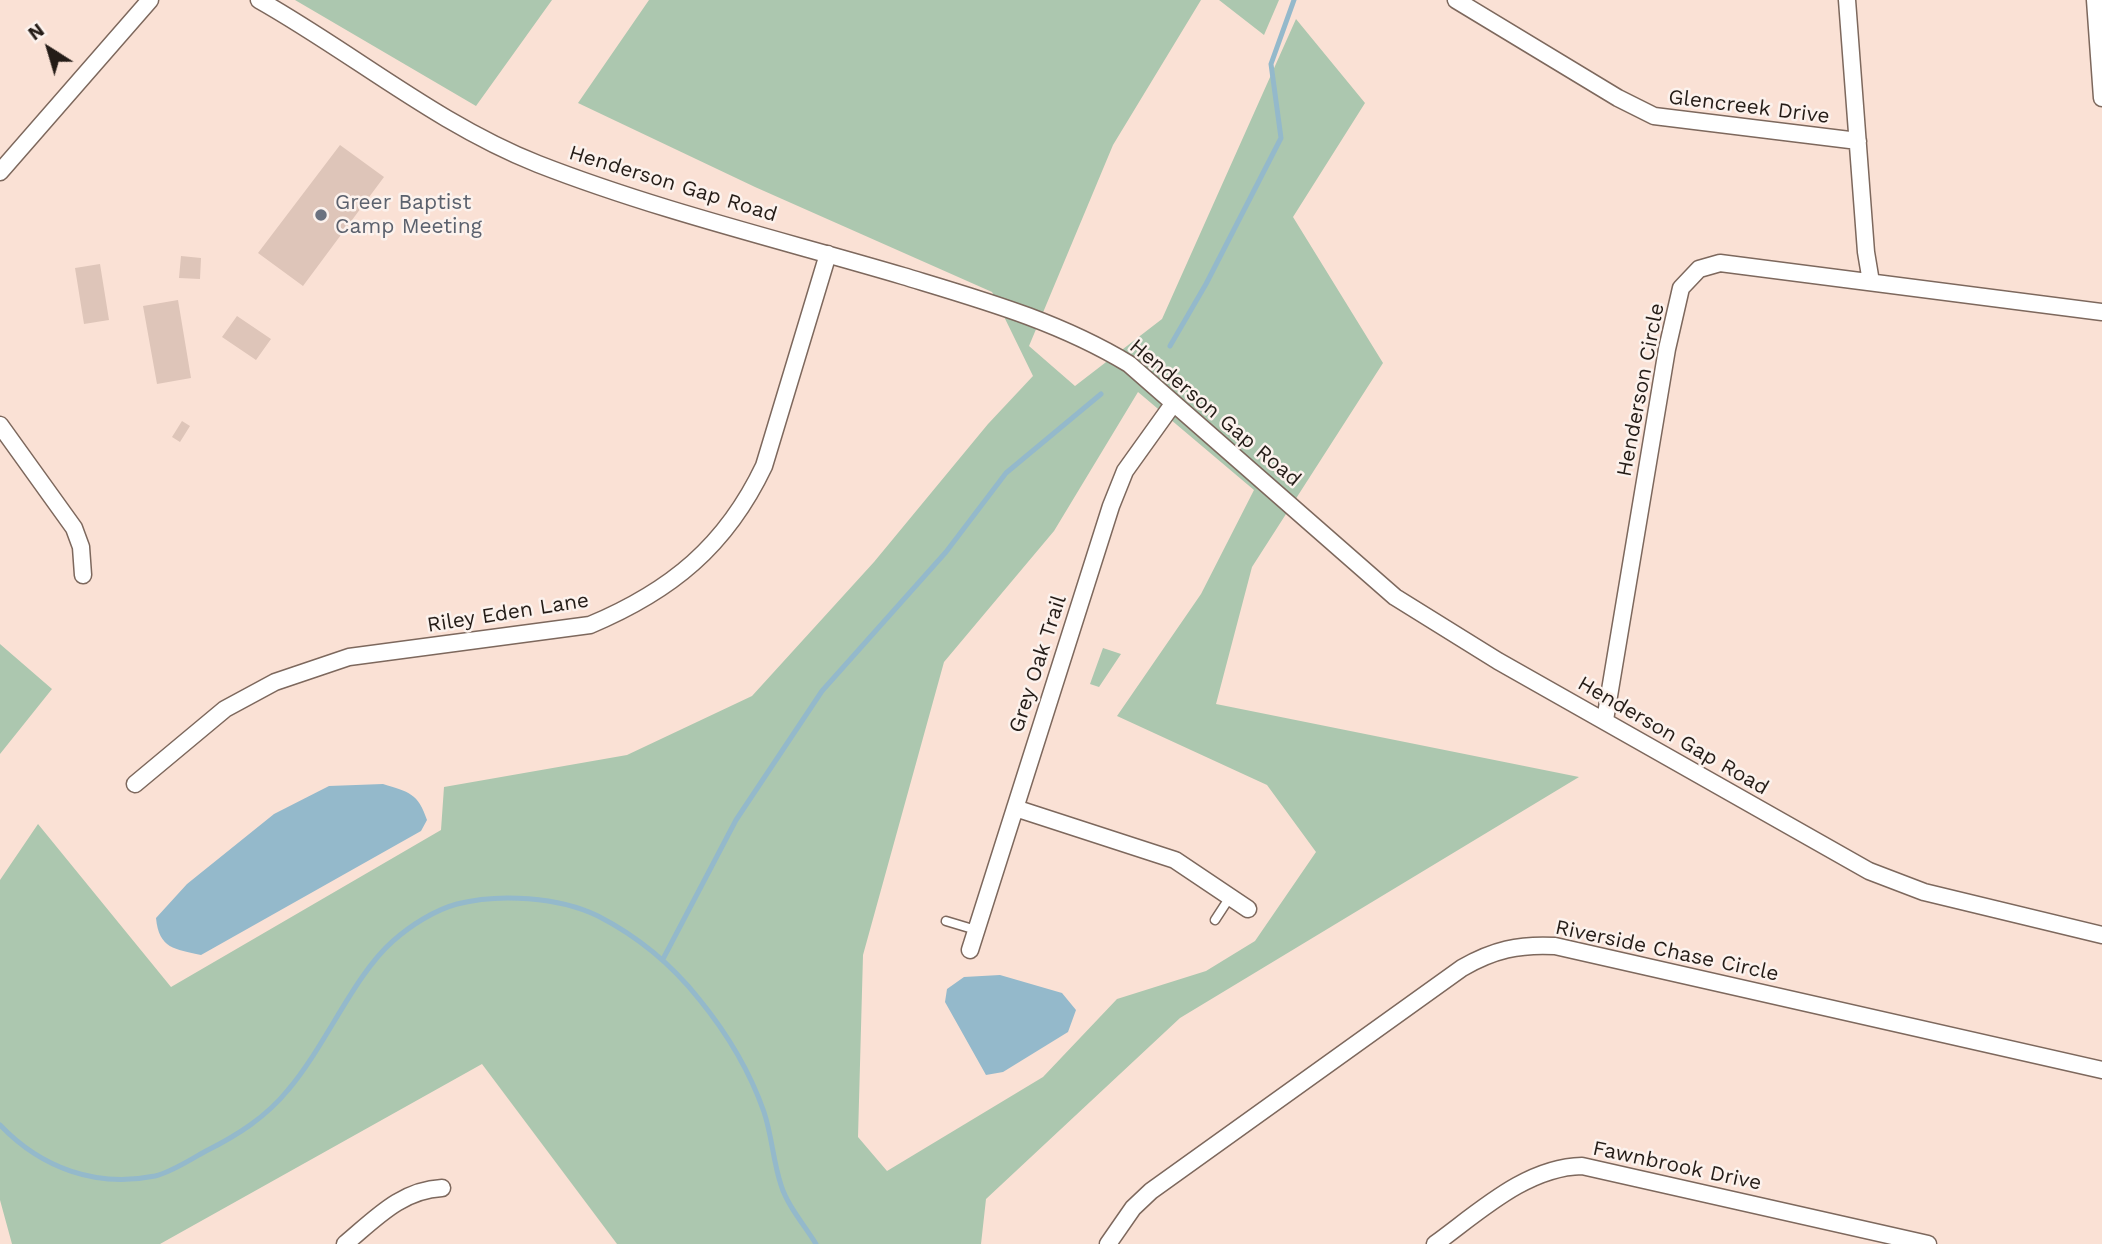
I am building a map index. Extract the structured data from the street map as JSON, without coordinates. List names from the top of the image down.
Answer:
{
  "streets": {
    "street": [
      "Glencreek Drive",
      "Henderson Gap Road",
      "Henderson Circle",
      "Riley Eden Lane",
      "Grey Oak Trail",
      "Riverside Chase Circle",
      "Fawnbrook Drive"
    ]
  },
  "crossings": [
    ["Henderson Gap Road", "Henderson Circle"],
    ["Henderson Gap Road", "Riley Eden Lane"],
    ["Henderson Gap Road", "Grey Oak Trail"]
  ],
  "places": ["Greer Baptist Camp Meeting"],
  "north": "top left"
}
